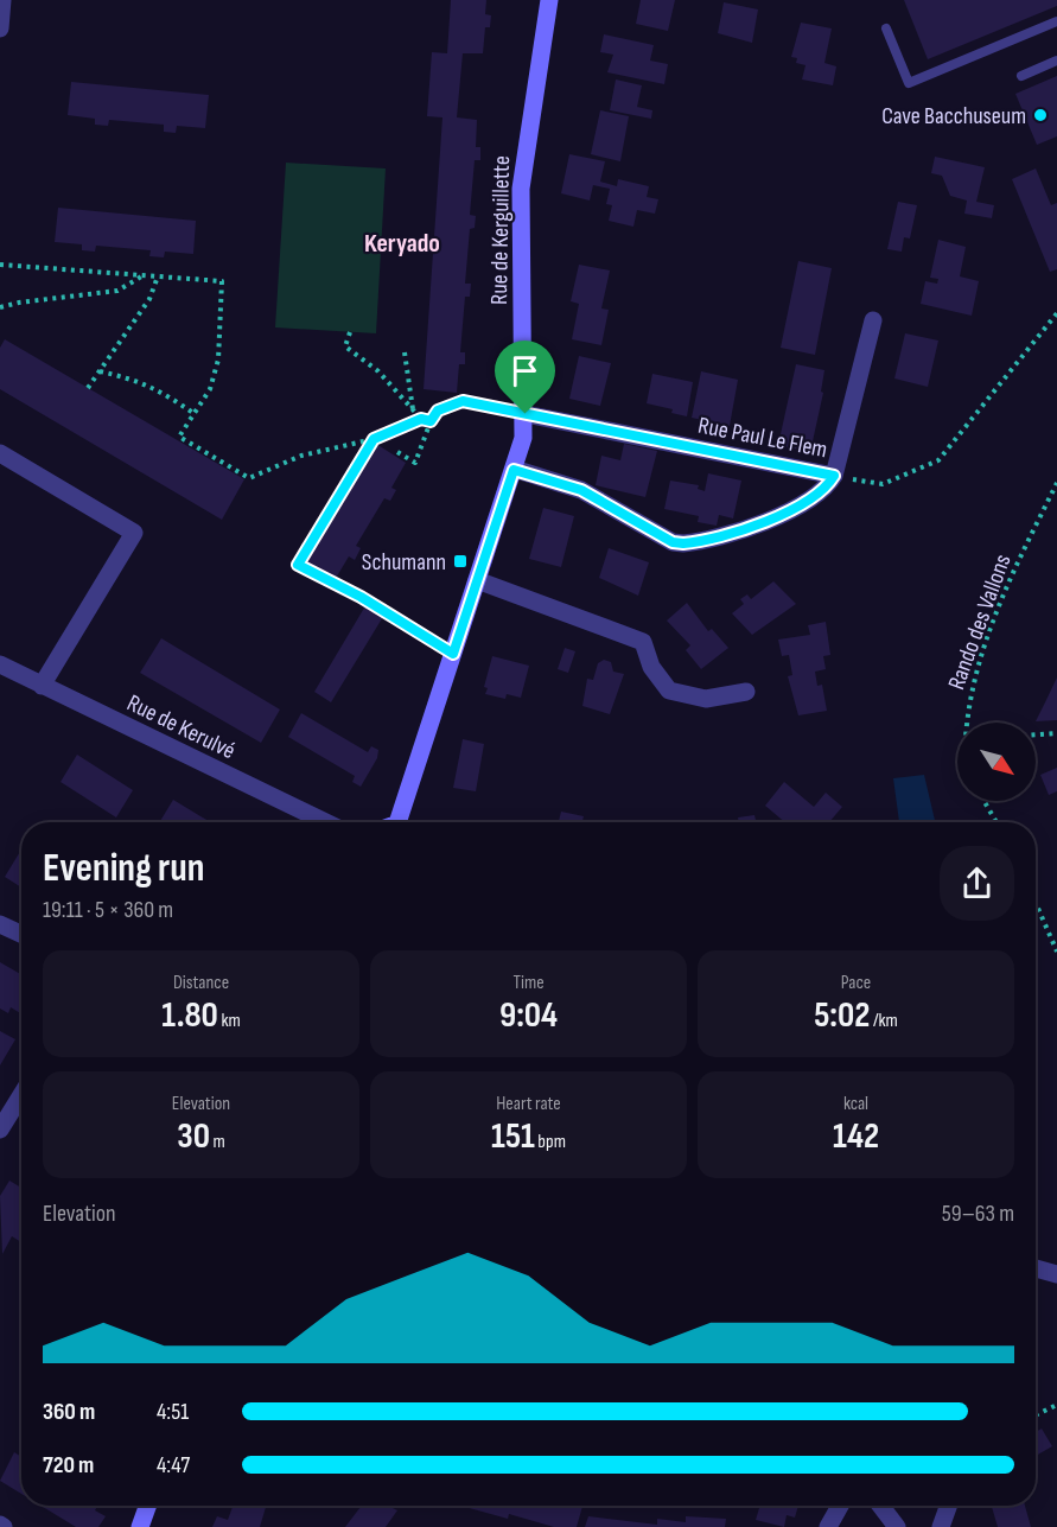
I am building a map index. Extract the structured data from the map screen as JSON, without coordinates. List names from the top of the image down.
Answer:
{
  "streets": {
    "street": ["Rue de Kerguillette", "Rue Paul Le Flem", "Rue de Kerulvé"],
    "path": ["Rando des Vallons"]
  },
  "crossings": [
    ["Rue de Kerguillette", "Rue Paul Le Flem"]
  ],
  "districts": ["Keryado"],
  "places": {
    "other": ["Cave Bacchuseum"],
    "transit": ["Schumann"]
  },
  "north": "bottom right",
  "page": {
    "heading": ["Evening run", "19:11 · 5 × 360 m"],
    "stats": [
      ["Distance", "1.80 km"],
      ["Time", "9:04"],
      ["Pace", "5:02 /km"],
      ["Elevation", "30 m"],
      ["Heart rate", "151 bpm"],
      ["kcal", "142"]
    ],
    "chart": ["Elevation", "59–63 m"],
    "list": [
      {
        "name": "360 m",
        "note": "4:51"
      },
      {
        "name": "720 m",
        "note": "4:47"
      }
    ]
  }
}
